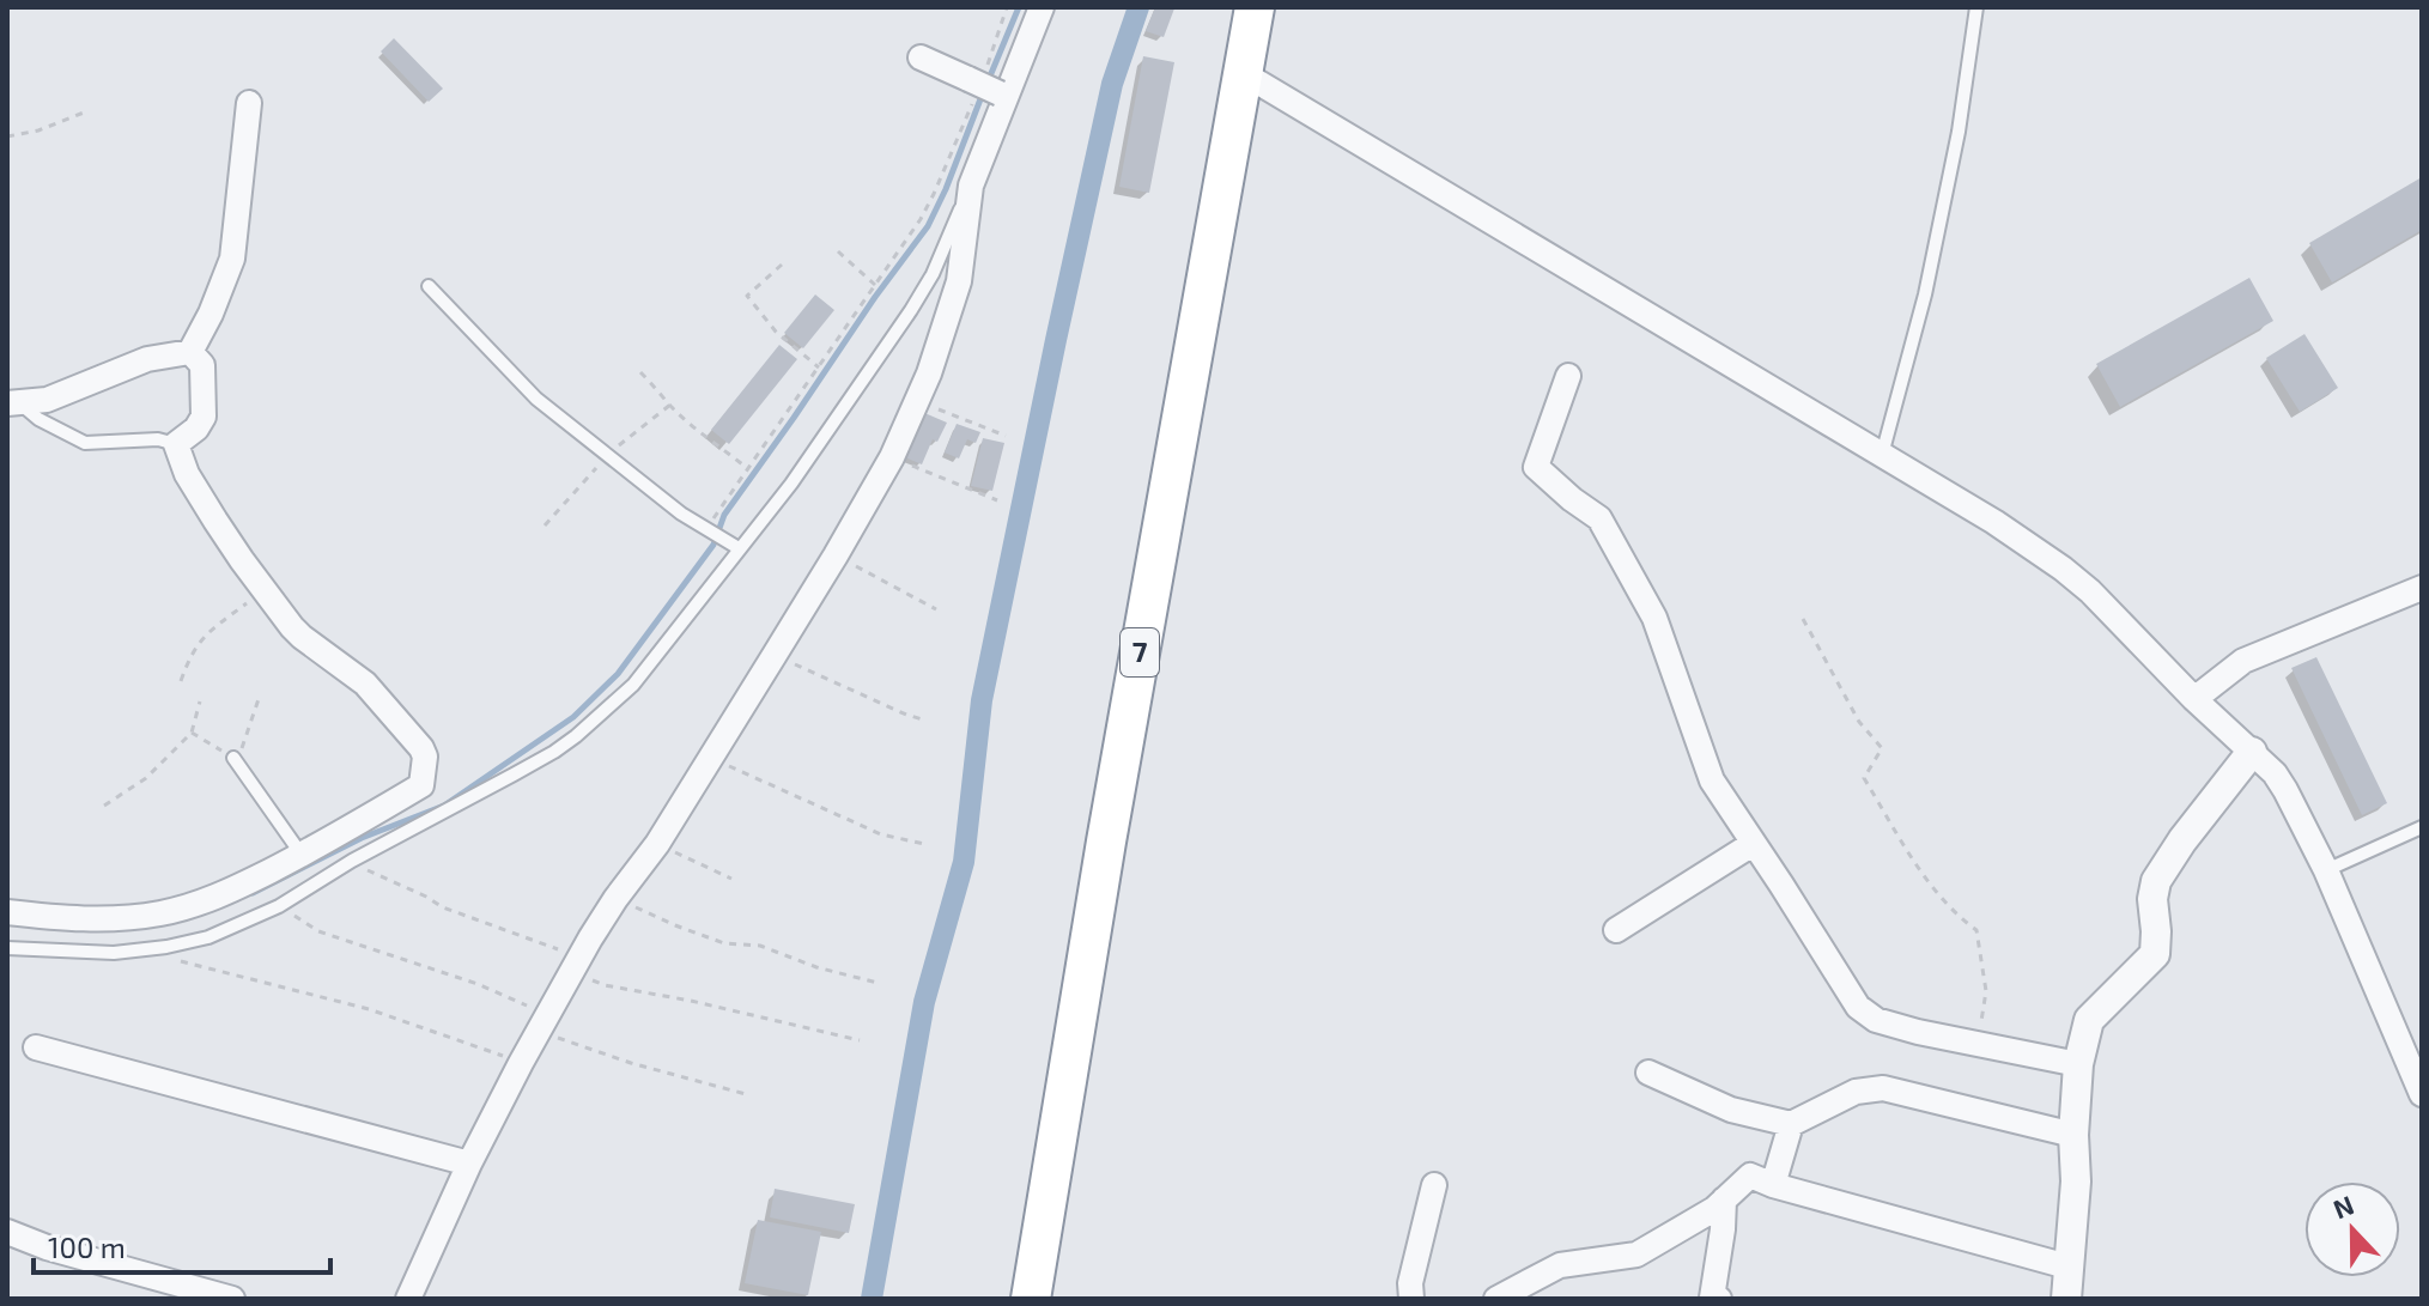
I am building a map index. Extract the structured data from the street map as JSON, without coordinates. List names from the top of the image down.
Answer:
{
  "streets": {
    "highway": ["7"]
  },
  "scale_bar": "100 m",
  "north": "top"
}
